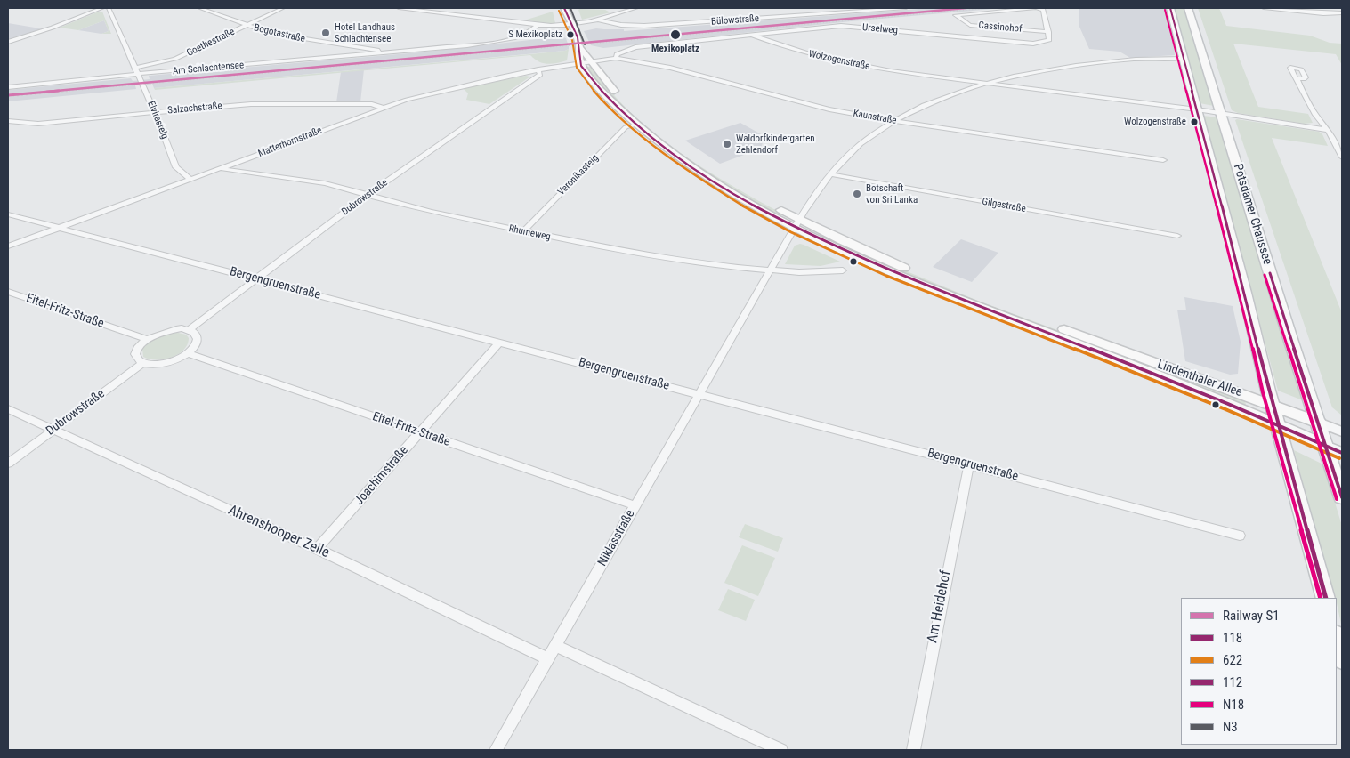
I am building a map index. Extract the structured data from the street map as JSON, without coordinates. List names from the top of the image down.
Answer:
{
  "streets": {
    "main road": ["Potsdamer Chaussee", "Lindenthaler Allee"],
    "street": [
      "Bülowstraße",
      "Cassinohof",
      "Urselweg",
      "Bogotastraße",
      "Goethestraße",
      "Wolzogenstraße",
      "Am Schlachtensee",
      "Salzachstraße",
      "Kaunstraße",
      "Elvirasteig",
      "Matterhornstraße",
      "Veronikasteig",
      "Dubrowstraße",
      "Gilgestraße",
      "Rhumeweg",
      "Bergengruenstraße",
      "Eitel-Fritz-Straße",
      "Joachimstraße",
      "Ahrenshooper Zeile",
      "Niklasstraße",
      "Am Heidehof"
    ]
  },
  "crossings": [
    ["Cassinohof", "Urselweg"],
    ["Urselweg", "Wolzogenstraße"],
    ["Urselweg", "Kaunstraße"],
    ["Bogotastraße", "Goethestraße"],
    ["Bogotastraße", "Am Schlachtensee"],
    ["Goethestraße", "Elvirasteig"],
    ["Wolzogenstraße", "Potsdamer Chaussee"],
    ["Wolzogenstraße", "Niklasstraße"],
    ["Am Schlachtensee", "Elvirasteig"],
    ["Salzachstraße", "Elvirasteig"],
    ["Salzachstraße", "Matterhornstraße"],
    ["Kaunstraße", "Matterhornstraße"],
    ["Kaunstraße", "Lindenthaler Allee"],
    ["Kaunstraße", "Niklasstraße"],
    ["Elvirasteig", "Matterhornstraße"],
    ["Matterhornstraße", "Dubrowstraße"],
    ["Matterhornstraße", "Rhumeweg"],
    ["Matterhornstraße", "Bergengruenstraße"],
    ["Matterhornstraße", "Lindenthaler Allee"],
    ["Veronikasteig", "Rhumeweg"],
    ["Veronikasteig", "Lindenthaler Allee"],
    ["Dubrowstraße", "Rhumeweg"],
    ["Dubrowstraße", "Bergengruenstraße"],
    ["Dubrowstraße", "Ahrenshooper Zeile"],
    ["Gilgestraße", "Niklasstraße"],
    ["Potsdamer Chaussee", "Lindenthaler Allee"],
    ["Potsdamer Chaussee", "Niklasstraße"],
    ["Rhumeweg", "Niklasstraße"],
    ["Bergengruenstraße", "Joachimstraße"],
    ["Bergengruenstraße", "Niklasstraße"],
    ["Bergengruenstraße", "Am Heidehof"],
    ["Eitel-Fritz-Straße", "Joachimstraße"],
    ["Eitel-Fritz-Straße", "Niklasstraße"],
    ["Lindenthaler Allee", "Niklasstraße"],
    ["Joachimstraße", "Ahrenshooper Zeile"],
    ["Ahrenshooper Zeile", "Niklasstraße"]
  ],
  "places": [
    "Hotel Landhaus Schlachtensee",
    "S Mexikoplatz",
    "Mexikoplatz",
    "Wolzogenstraße",
    "Waldorfkindergarten Zehlendorf",
    "Botschaft von Sri Lanka"
  ],
  "lines": [
    "rail line S1",
    "transit line 118",
    "transit line 112",
    "transit line N3",
    "transit line N18",
    "transit line 622"
  ],
  "legend": [
    "Railway S1",
    "118",
    "622",
    "112",
    "N18",
    "N3"
  ]
}
